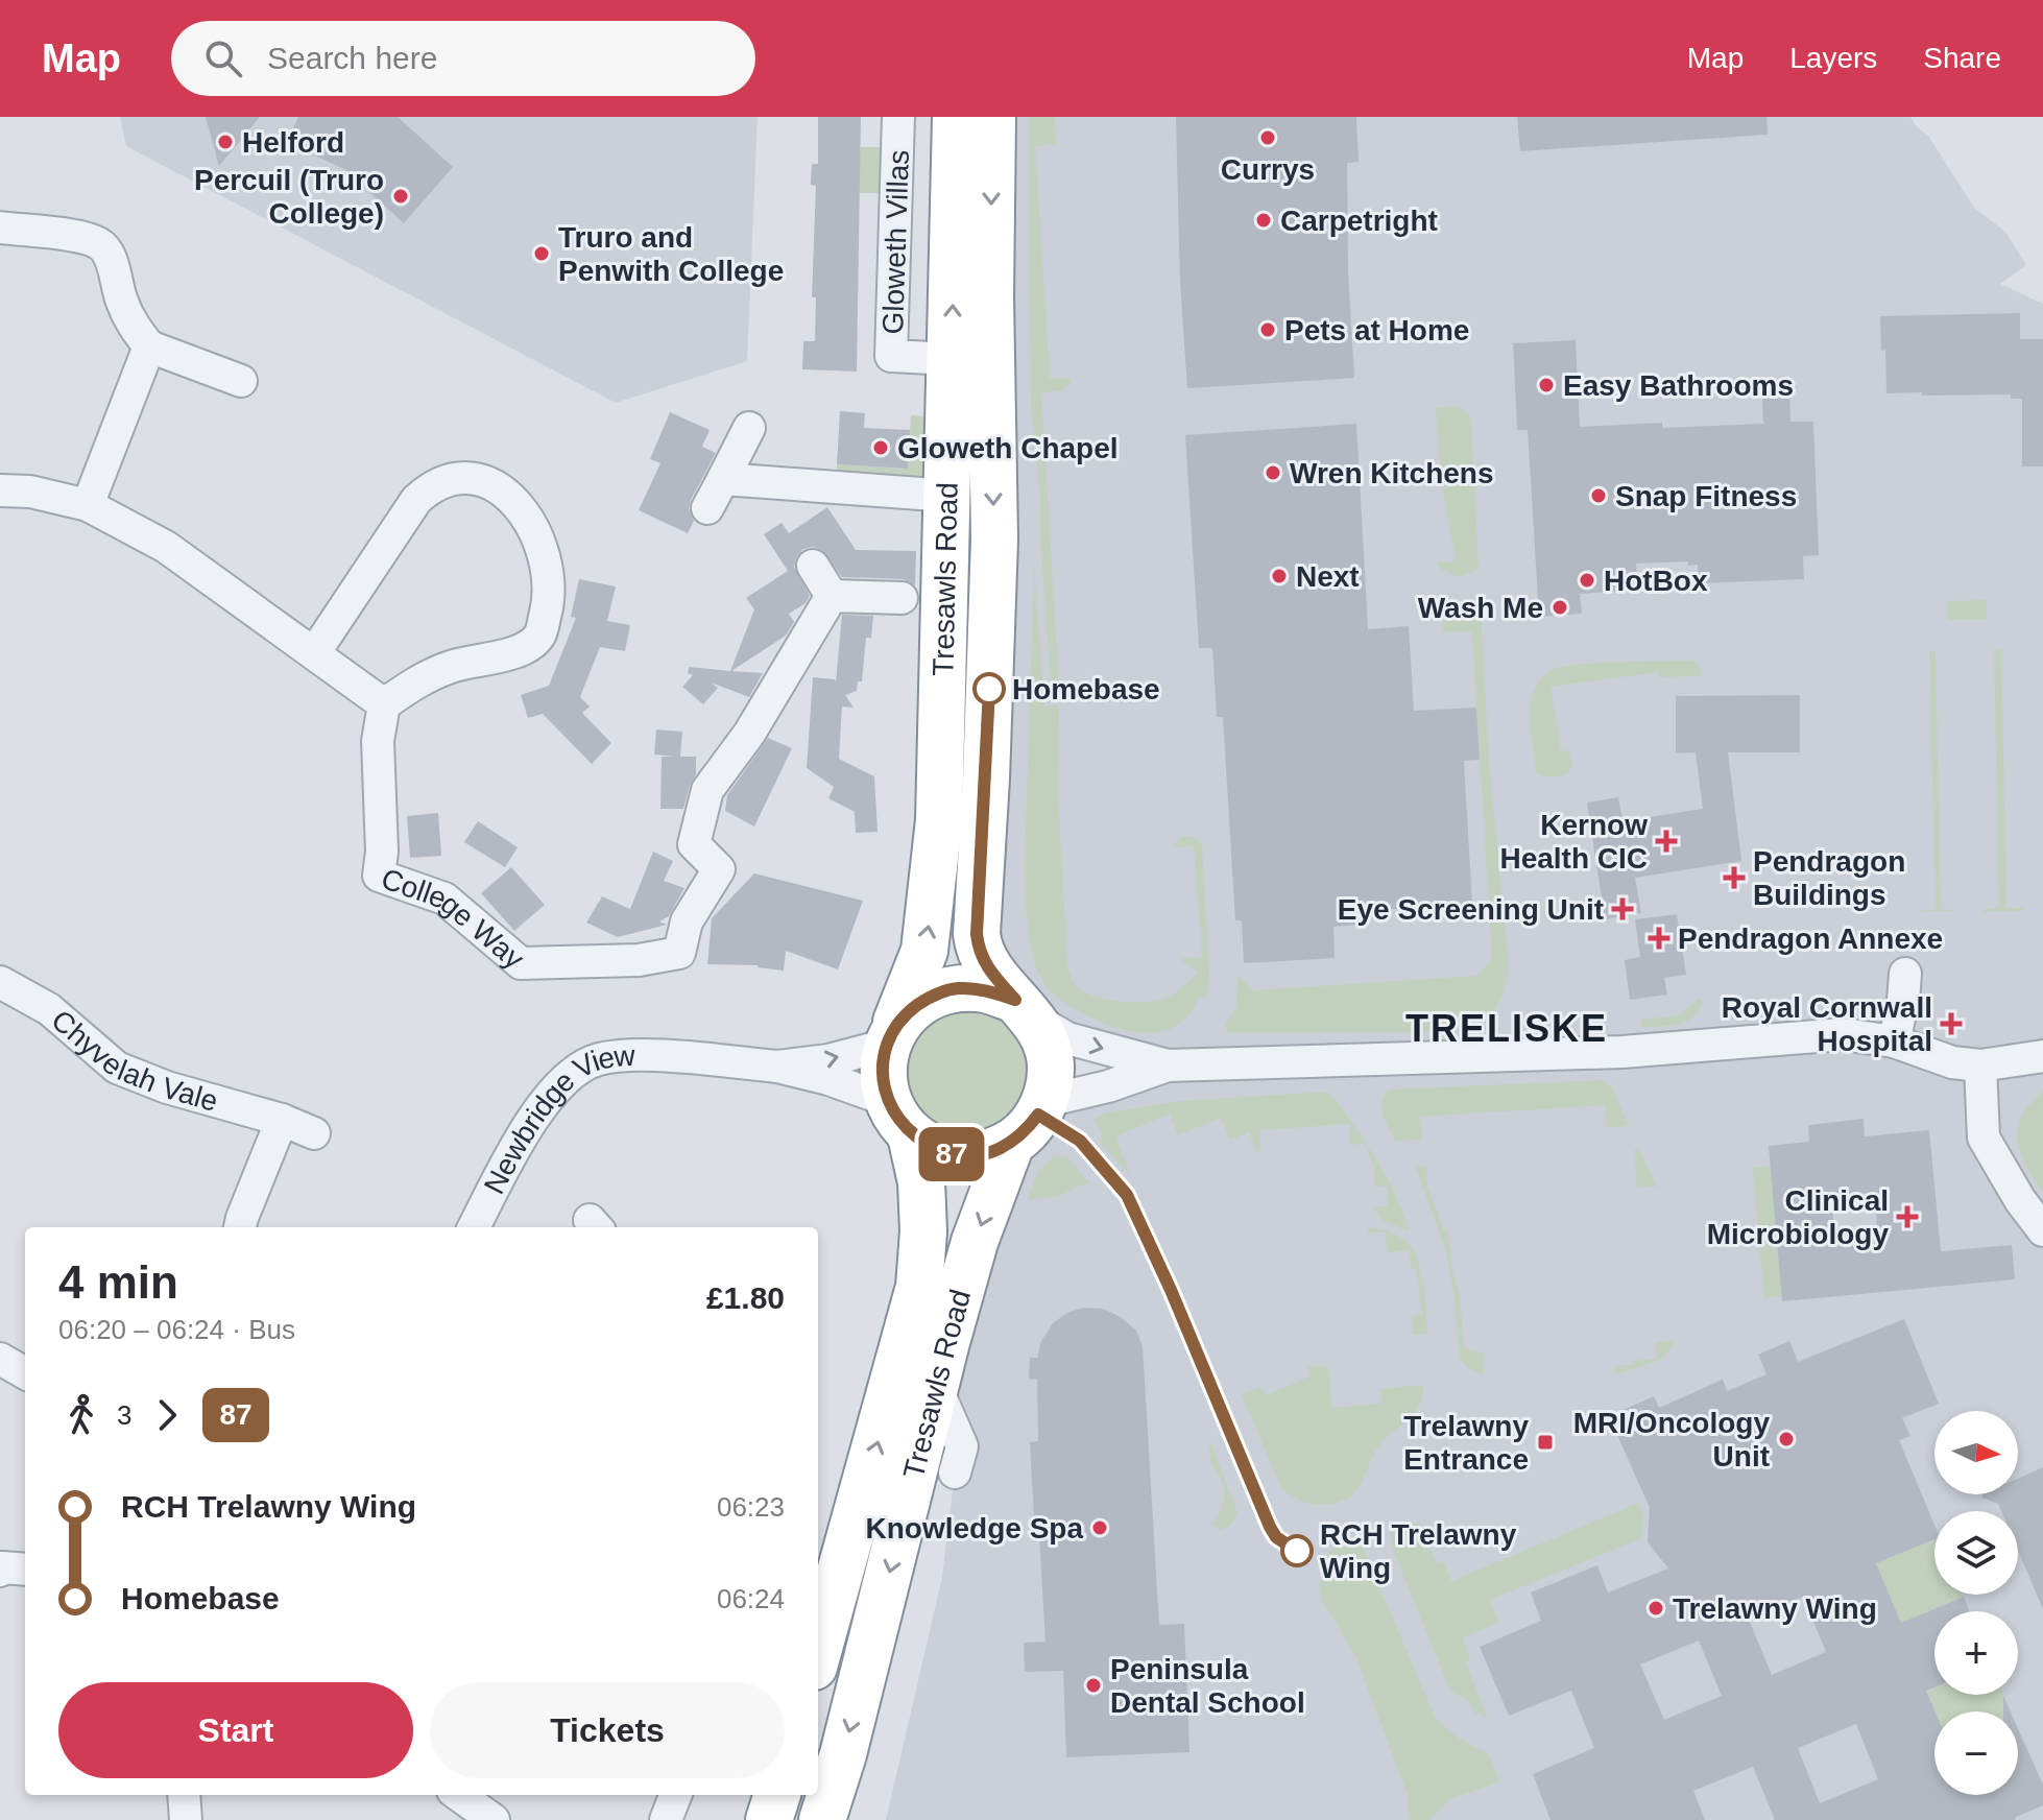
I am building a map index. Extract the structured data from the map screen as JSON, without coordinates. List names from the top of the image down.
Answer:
{
  "streets": {
    "highway": ["Tresawls Road"],
    "street": [
      "Gloweth Villas",
      "College Way",
      "Chyvelah Vale",
      "Newbridge View"
    ]
  },
  "crossings": [
    ["Gloweth Villas", "Tresawls Road"],
    ["Tresawls Road", "Newbridge View"]
  ],
  "districts": ["TRELISKE"],
  "places": {
    "other": [
      "Currys",
      "Helford",
      "Percuil (Truro College)",
      "Carpetright",
      "Truro and Penwith College",
      "Pets at Home",
      "Easy Bathrooms",
      "Gloweth Chapel",
      "Wren Kitchens",
      "Snap Fitness",
      "Next",
      "HotBox",
      "Wash Me",
      "Homebase",
      "MRI/Oncology Unit",
      "Knowledge Spa",
      "RCH Trelawny Wing",
      "Trelawny Wing",
      "Peninsula Dental School"
    ],
    "health": [
      "Kernow Health CIC",
      "Pendragon Buildings",
      "Eye Screening Unit",
      "Pendragon Annexe",
      "Royal Cornwall Hospital",
      "Clinical Microbiology"
    ],
    "transit": ["Trelawny Entrance"]
  },
  "lines": ["bus line 87"],
  "north": "right",
  "page": {
    "header": "Map",
    "search": "Search here",
    "nav": ["Map", "Layers", "Share"],
    "on_map": "87",
    "heading": ["4 min", "06:20 – 06:24 · Bus", "£1.80"],
    "legs": ["3", "87"],
    "map_buttons": ["+", "−"],
    "list": [
      {
        "name": "RCH Trelawny Wing",
        "value": "06:23"
      },
      {
        "name": "Homebase",
        "value": "06:24"
      }
    ],
    "buttons": ["Start", "Tickets"]
  }
}
